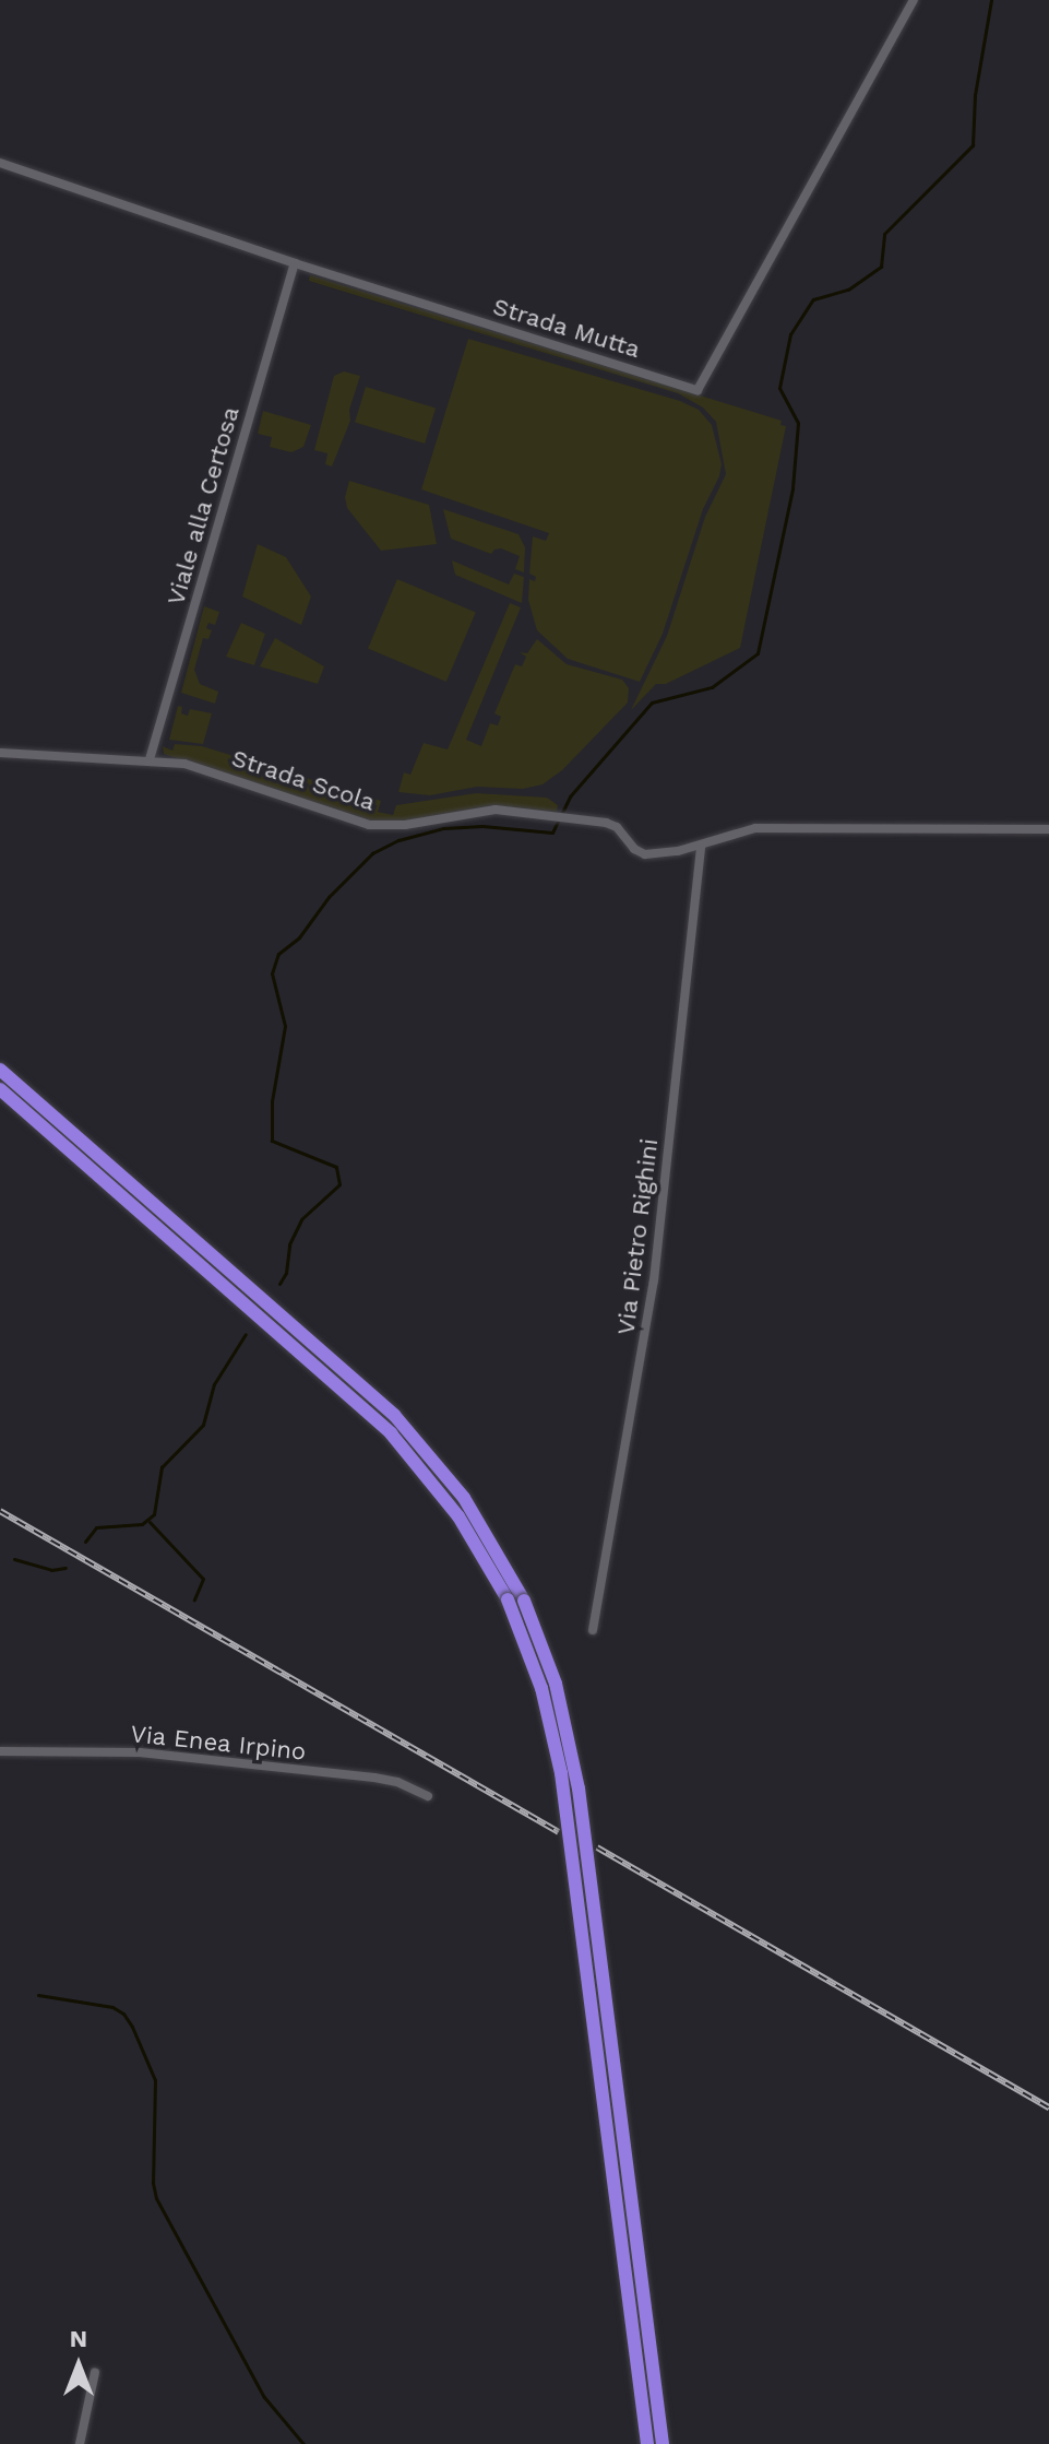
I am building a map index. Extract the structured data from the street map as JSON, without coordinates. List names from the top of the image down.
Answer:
{
  "streets": {
    "street": [
      "Strada Mutta",
      "Viale alla Certosa",
      "Strada Scola",
      "Via Pietro Righini",
      "Via Enea Irpino"
    ]
  },
  "crossings": [
    ["Strada Mutta", "Viale alla Certosa"],
    ["Viale alla Certosa", "Strada Scola"],
    ["Strada Scola", "Via Pietro Righini"]
  ],
  "north": "top"
}
